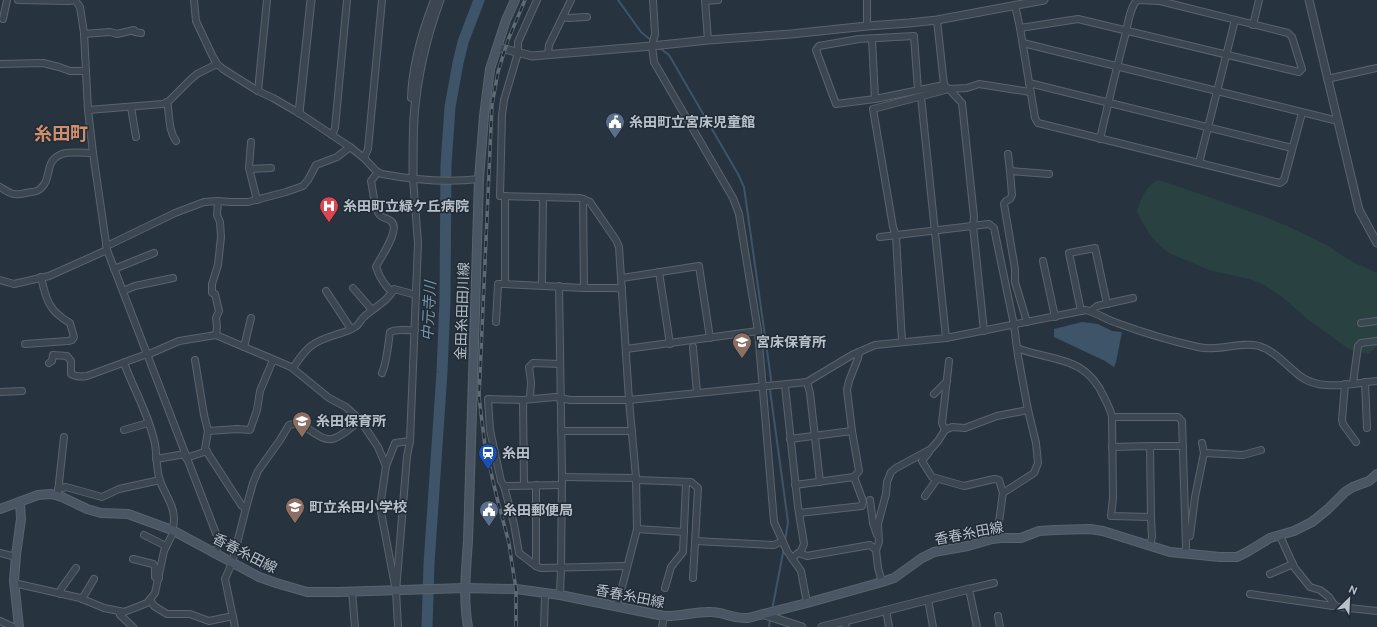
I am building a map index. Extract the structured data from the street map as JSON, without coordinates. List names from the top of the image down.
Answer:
{
  "streets": {
    "main road": ["金田糸田田川線", "香春糸田線"]
  },
  "crossings": [
    ["金田糸田田川線", "香春糸田線"]
  ],
  "districts": ["糸田町"],
  "water": ["中元寺川"],
  "places": {
    "public building": ["糸田町立宮床児童館", "糸田郵便局"],
    "hospital": ["糸田町立緑ケ丘病院"],
    "school or university": ["宮床保育所", "糸田保育所", "町立糸田小学校"],
    "station": ["糸田"]
  },
  "north": "top right"
}
